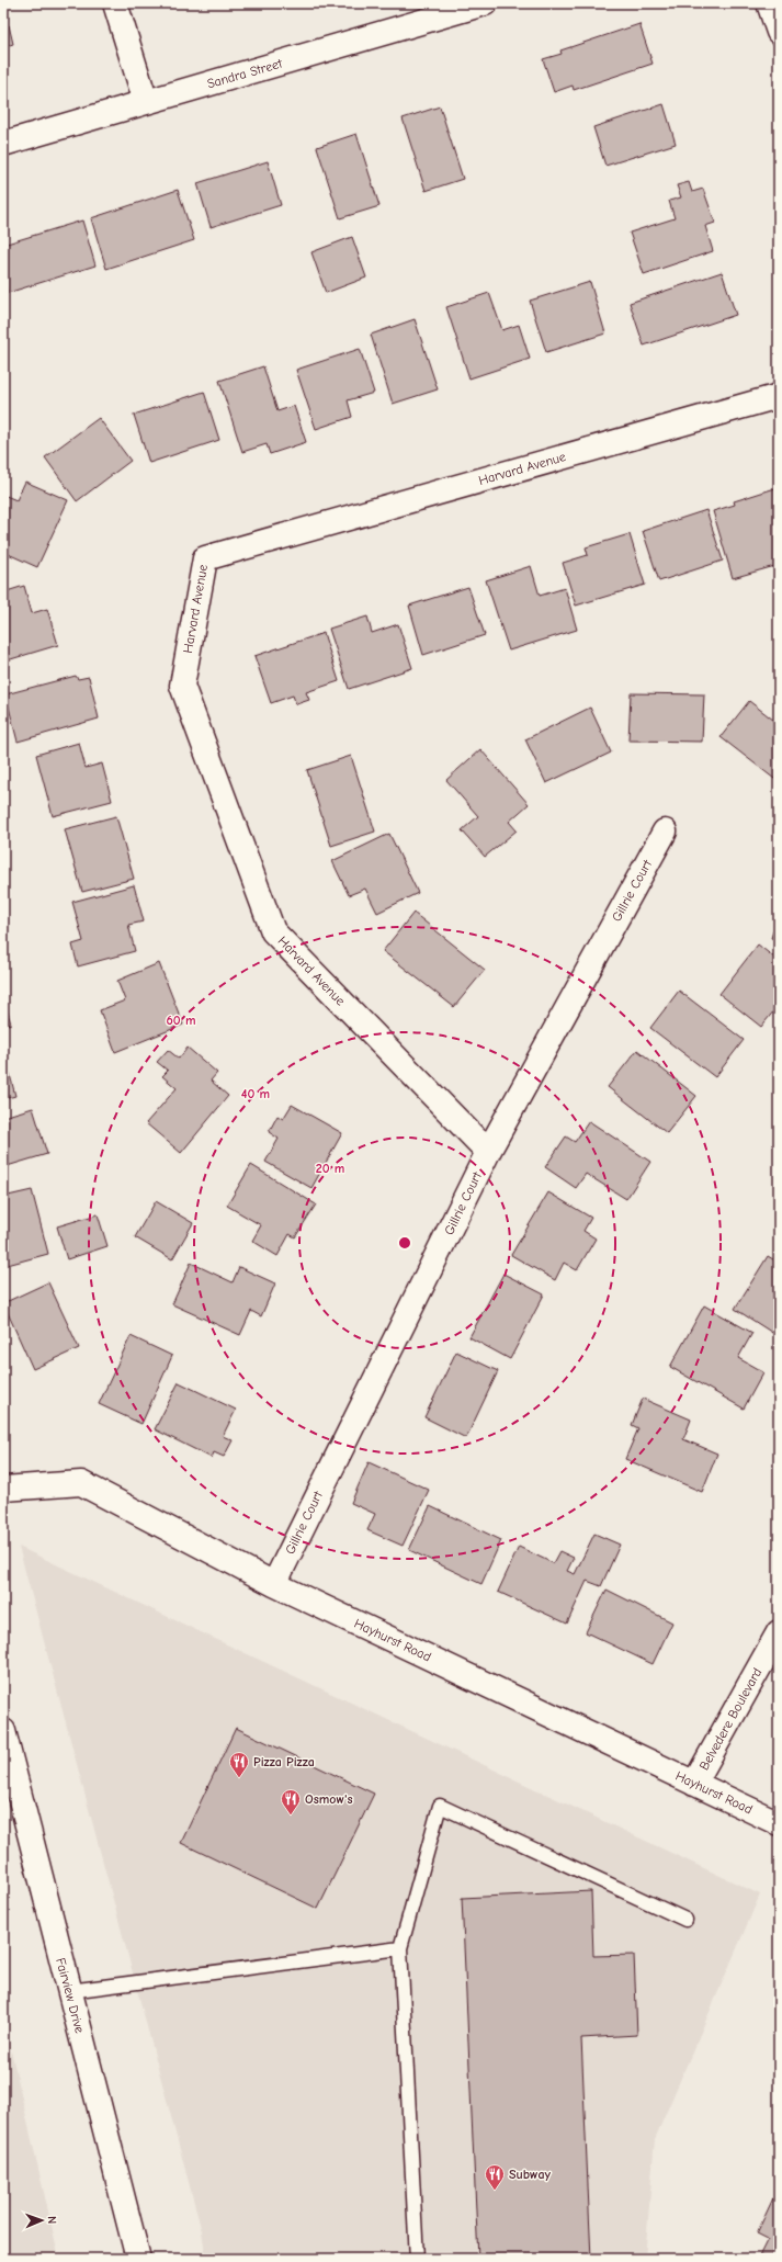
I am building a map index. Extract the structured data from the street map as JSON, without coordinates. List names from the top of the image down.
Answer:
{
  "streets": {
    "street": [
      "Sandra Street",
      "Harvard Avenue",
      "Gillrie Court",
      "Hayhurst Road",
      "Belvedere Boulevard",
      "Fairview Drive"
    ]
  },
  "crossings": [
    ["Harvard Avenue", "Gillrie Court"],
    ["Gillrie Court", "Hayhurst Road"],
    ["Hayhurst Road", "Belvedere Boulevard"]
  ],
  "places": {
    "restaurant": ["Pizza Pizza", "Osmow's", "Subway"]
  },
  "north": "right",
  "rings": ["60 m", "40 m", "20 m"]
}
